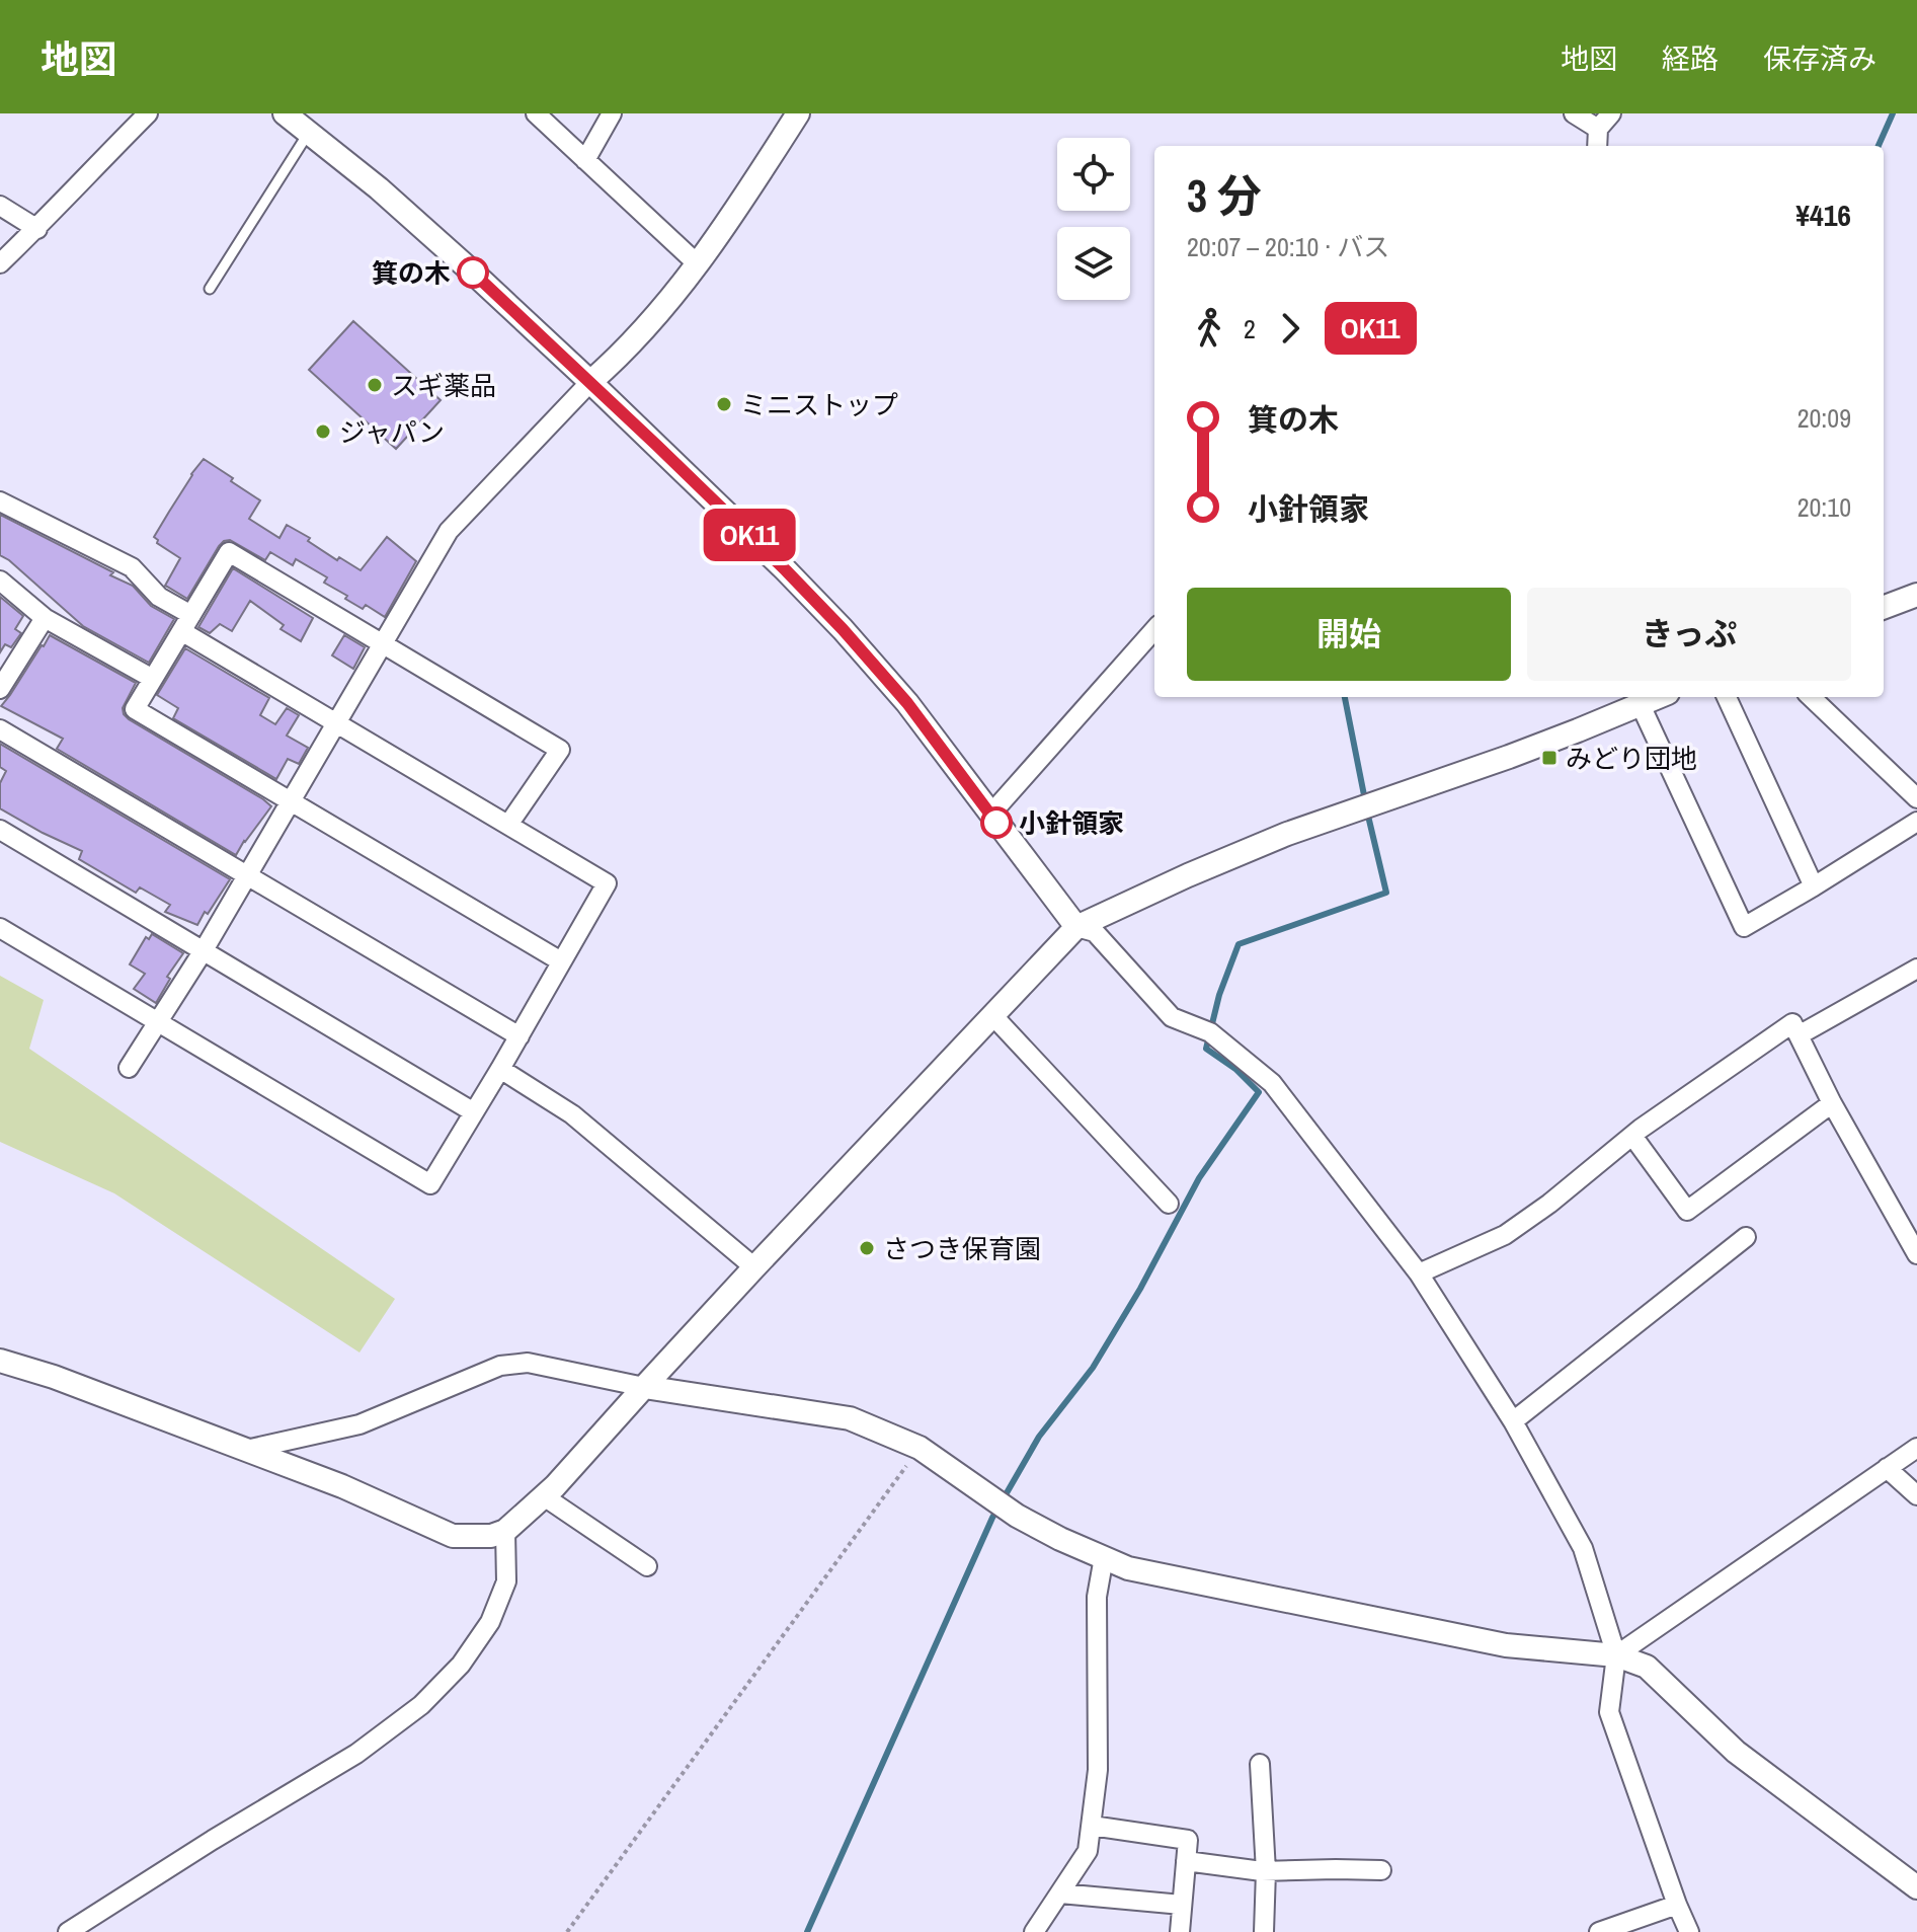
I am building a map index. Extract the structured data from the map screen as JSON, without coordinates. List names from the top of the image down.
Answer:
{
  "places": {
    "other": [
      "箕の木",
      "スギ薬品",
      "ミニストップ",
      "ジャパン",
      "小針領家",
      "さつき保育園"
    ],
    "transit": ["みどり団地"]
  },
  "lines": ["bus line OK11"],
  "page": {
    "header": "地図",
    "nav": ["地図", "経路", "保存済み"],
    "on_map": "OK11",
    "heading": ["3 分", "20:07 – 20:10 · バス", "¥416"],
    "legs": ["2", "OK11"],
    "list": [
      {
        "name": "箕の木",
        "value": "20:09"
      },
      {
        "name": "小針領家",
        "value": "20:10"
      }
    ],
    "buttons": ["開始", "きっぷ"]
  }
}
